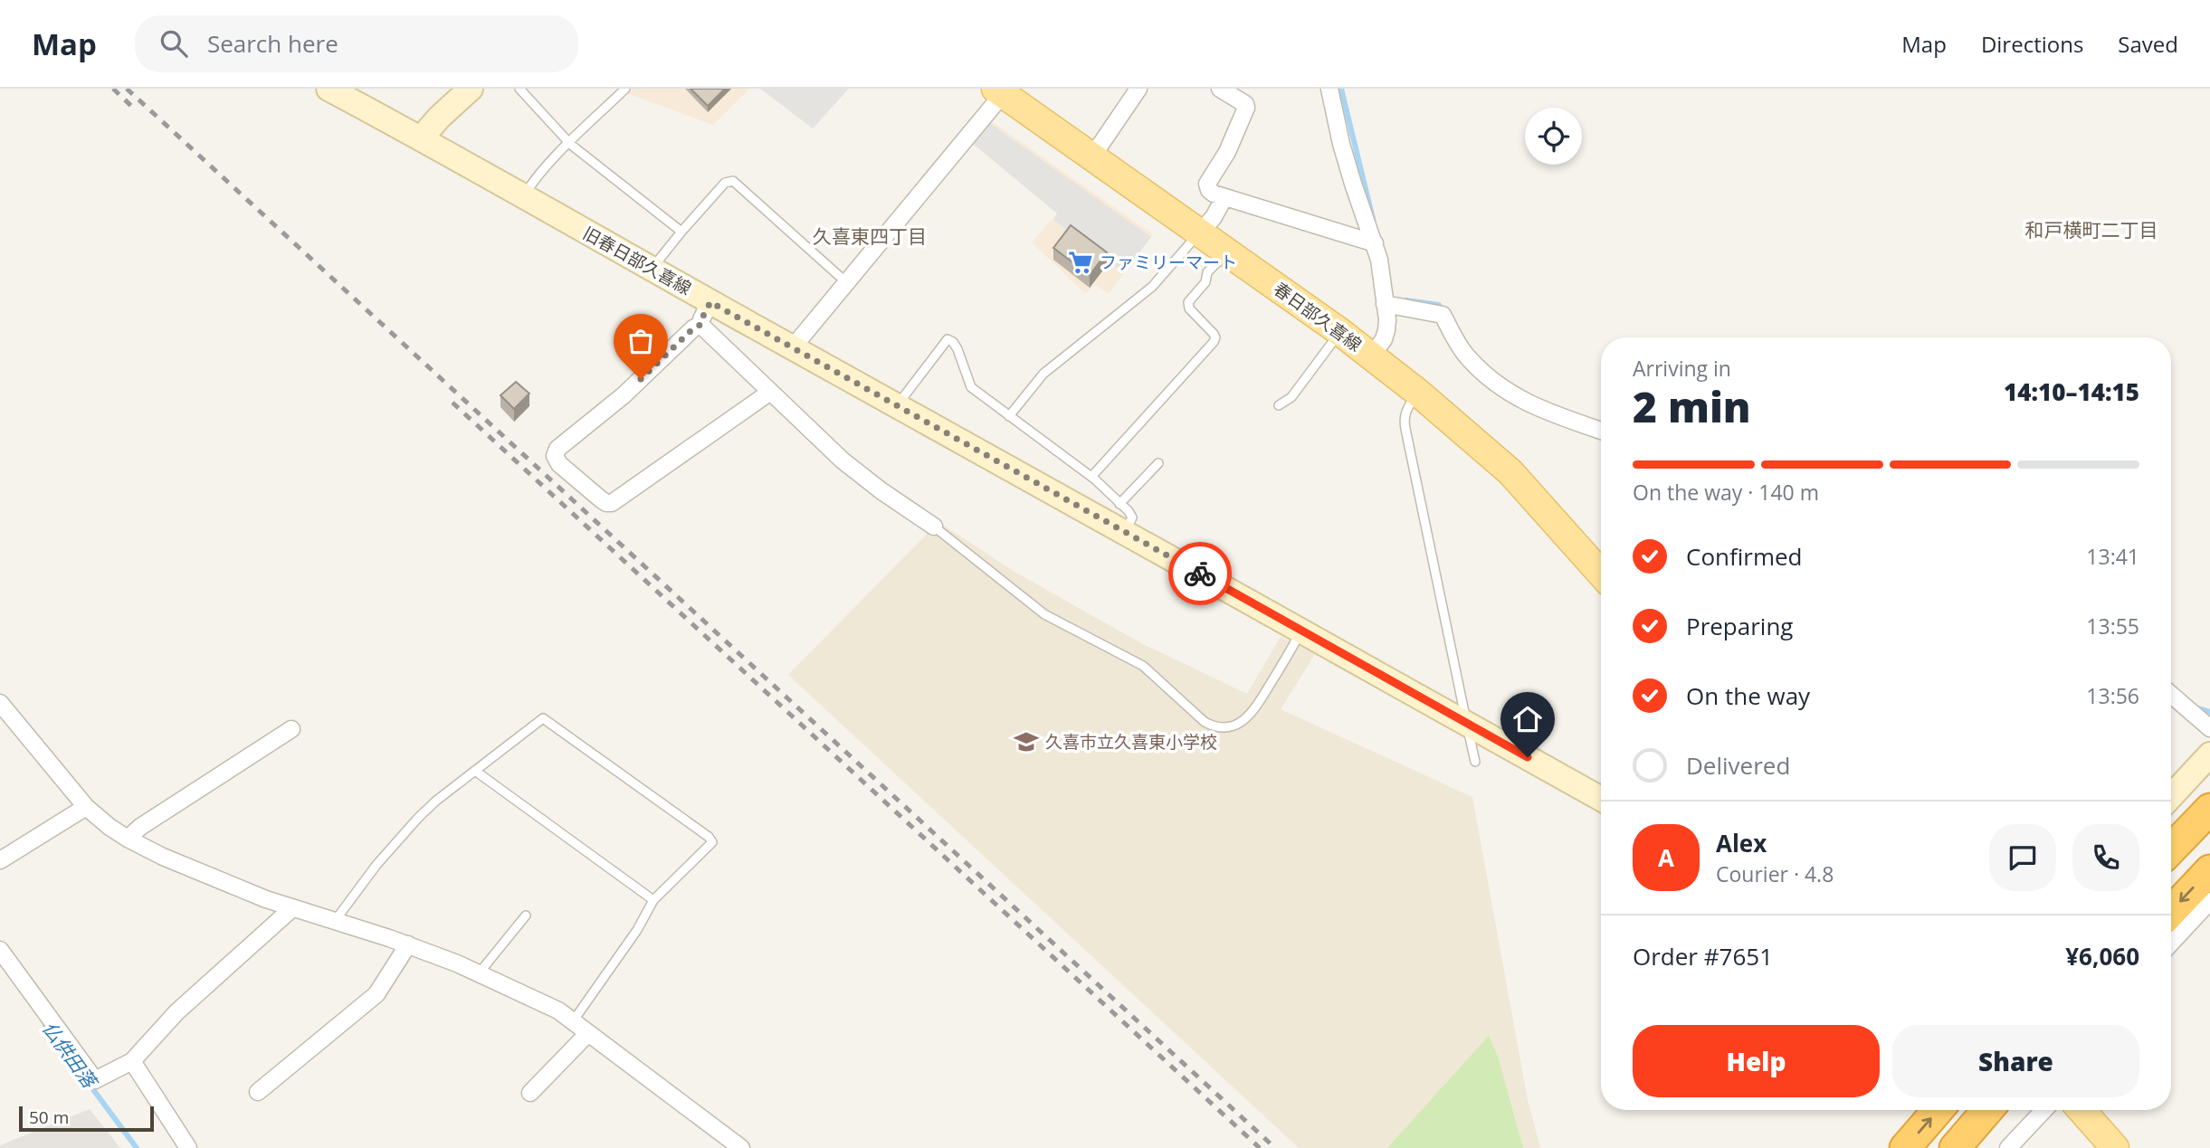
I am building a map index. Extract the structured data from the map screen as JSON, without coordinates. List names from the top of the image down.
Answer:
{
  "streets": {
    "main road": ["春日部久喜線"],
    "street": ["旧春日部久喜線"]
  },
  "districts": ["和戸横町二丁目", "久喜東四丁目"],
  "water": ["仏供田落"],
  "places": {
    "supermarket": ["ファミリーマート"],
    "school or university": ["久喜市立久喜東小学校"]
  },
  "scale_bar": "50 m",
  "page": {
    "header": "Map",
    "search": "Search here",
    "nav": ["Map", "Directions", "Saved"],
    "heading": ["2 min", "Arriving in", "14:10–14:15"],
    "panel": [
      "Alex",
      "Courier · 4.8",
      "Order #7651",
      "¥6,060"
    ],
    "bar": "On the way · 140 m",
    "list": [
      ["Confirmed", "13:41"],
      ["Preparing", "13:55"],
      ["On the way", "13:56"],
      "Delivered"
    ],
    "round": "A",
    "buttons": ["Help", "Share"],
    "scale": "50 m"
  }
}
